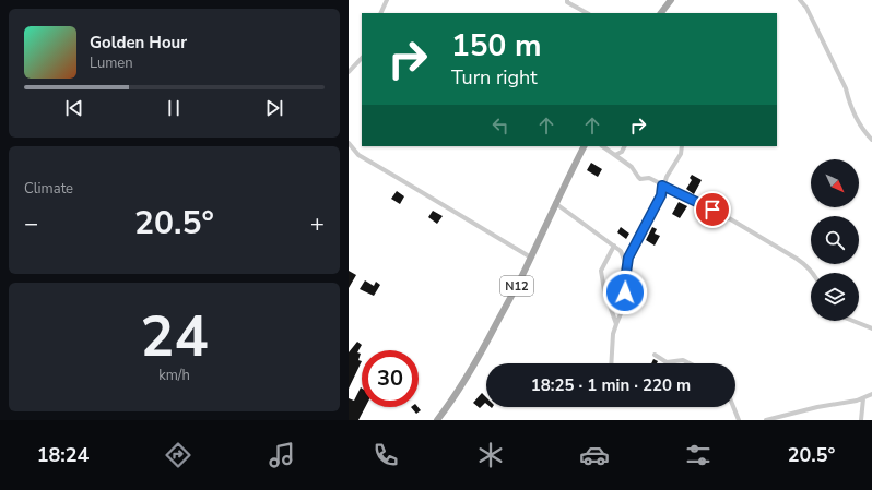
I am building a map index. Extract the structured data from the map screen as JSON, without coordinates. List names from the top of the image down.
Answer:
{
  "streets": {
    "main road": ["N12"]
  },
  "north": "bottom right",
  "page": {
    "turn": ["150 m", "Turn right"],
    "song": ["Golden Hour", "Lumen"],
    "tile": [
      "Climate",
      ["24", "km/h"]
    ],
    "heat": ["−", "20.5°", "+"],
    "limit": "30",
    "trip": "18:25 · 1 min · 220 m",
    "tabs": ["18:24", "20.5°"]
  }
}
